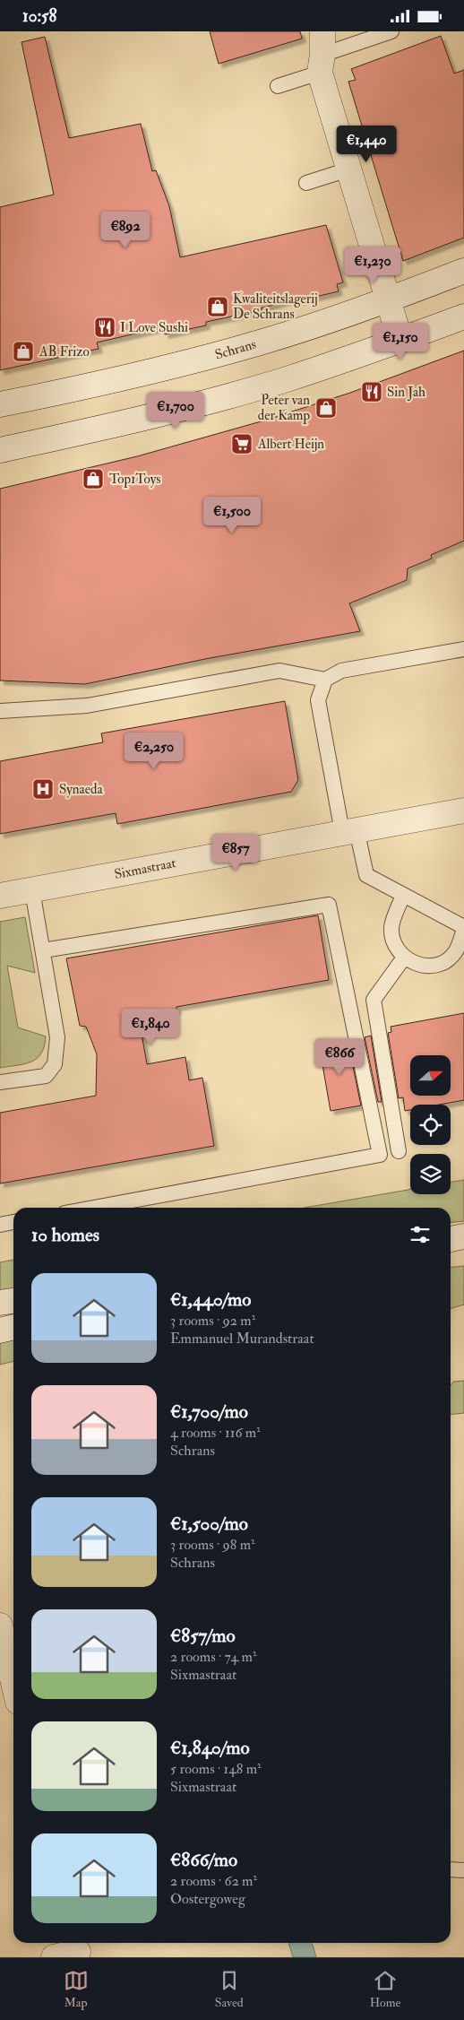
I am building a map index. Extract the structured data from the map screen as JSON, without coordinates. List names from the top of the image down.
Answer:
{
  "streets": {
    "street": ["Schrans", "Sixmastraat"]
  },
  "places": {
    "shop": [
      "Kwaliteitslagerij De Schrans",
      "AB Frizo",
      "Peter van der Kamp",
      "Top1Toys"
    ],
    "restaurant": ["I Love Sushi", "Sin Jah"],
    "supermarket": ["Albert Heijn"],
    "hospital": ["Synaeda"]
  },
  "north": "right",
  "page": {
    "status": "10:58",
    "price": [
      "€1,440",
      "€892",
      "€1,230",
      "€1,150",
      "€1,700",
      "€1,500",
      "€2,250",
      "€857",
      "€1,840",
      "€866"
    ],
    "heading": "10 homes",
    "list": [
      {
        "name": "€1,440/mo",
        "note": "3 rooms · 92 m² · Emmanuel Murandstraat"
      },
      {
        "name": "€1,700/mo",
        "note": "4 rooms · 116 m² · Schrans"
      },
      {
        "name": "€1,500/mo",
        "note": "3 rooms · 98 m² · Schrans"
      },
      {
        "name": "€857/mo",
        "note": "2 rooms · 74 m² · Sixmastraat"
      },
      {
        "name": "€1,840/mo",
        "note": "5 rooms · 148 m² · Sixmastraat"
      },
      {
        "name": "€866/mo",
        "note": "2 rooms · 62 m² · Oostergoweg"
      }
    ],
    "tabs": ["Map", "Saved", "Home"]
  }
}
